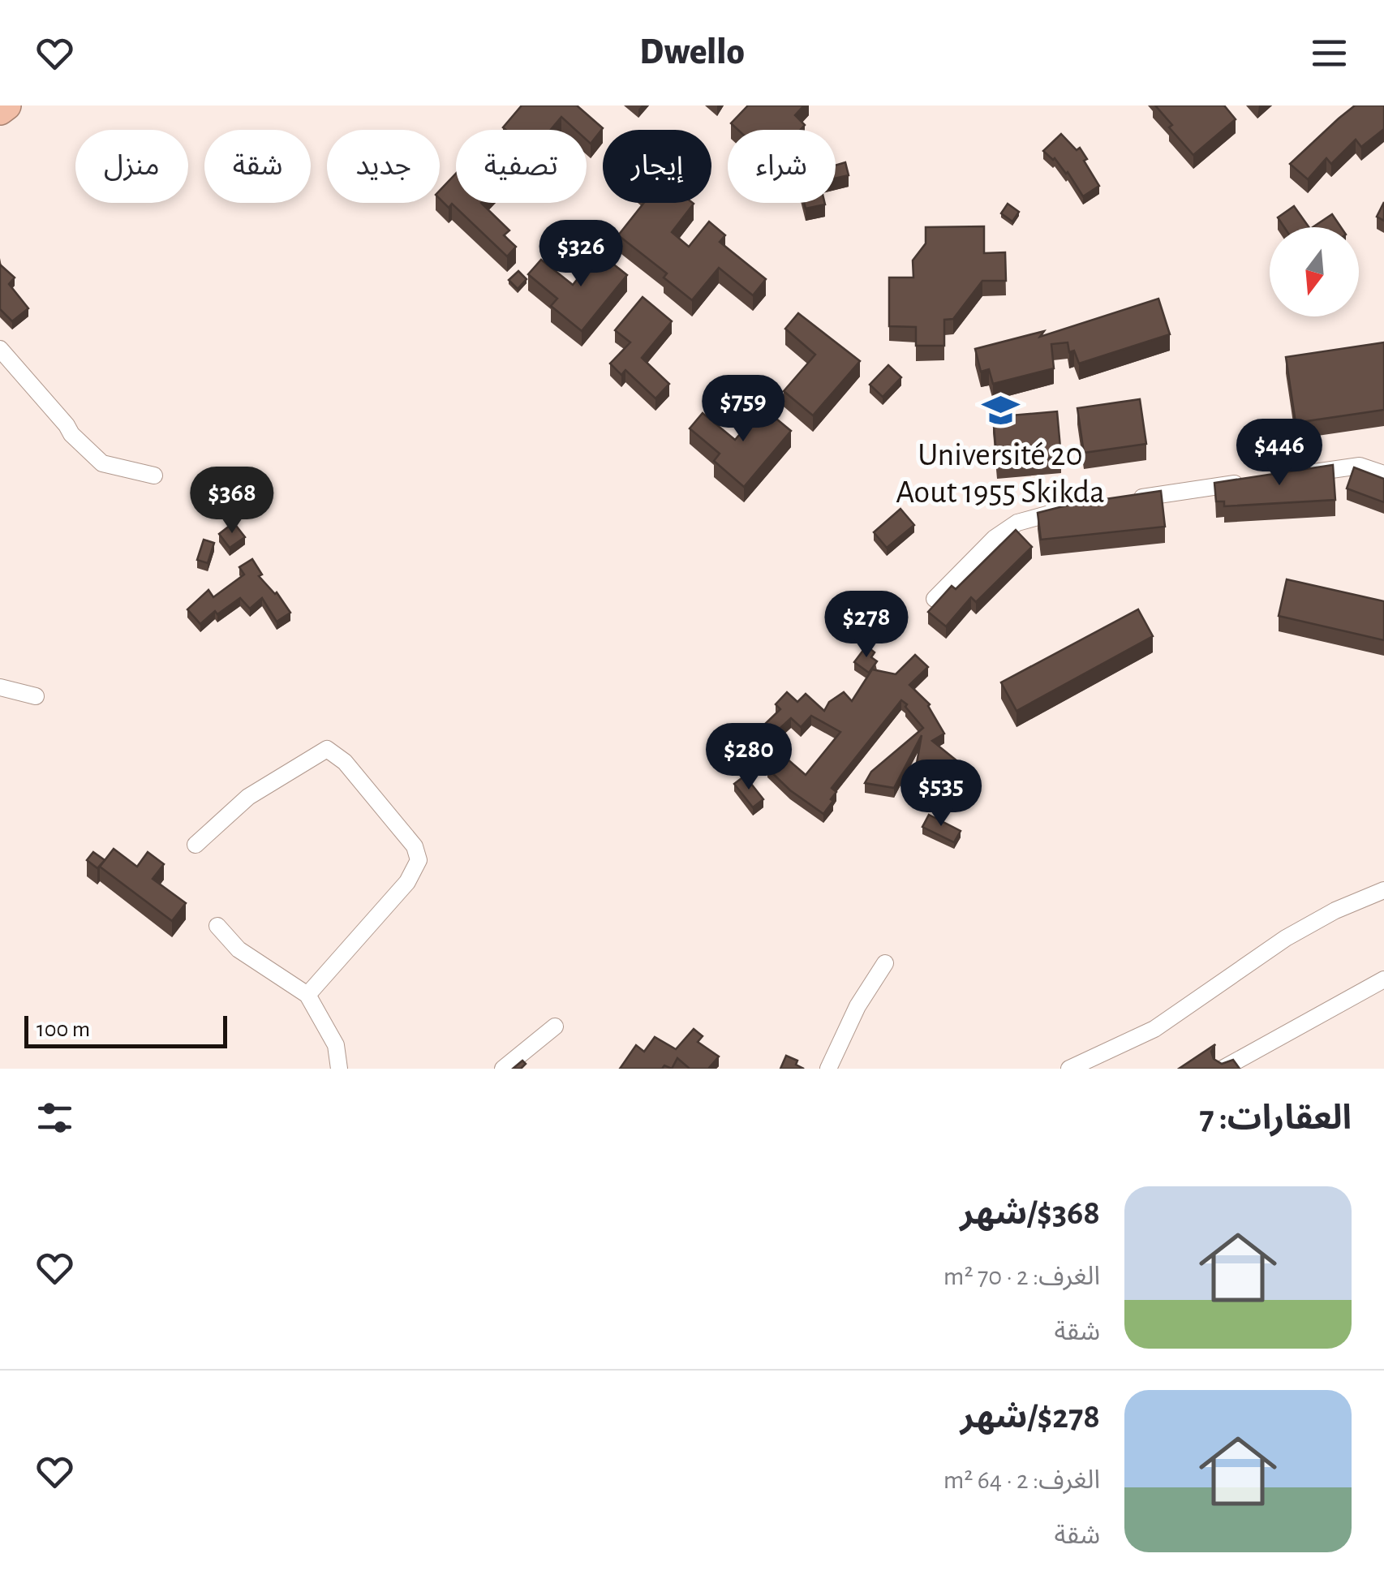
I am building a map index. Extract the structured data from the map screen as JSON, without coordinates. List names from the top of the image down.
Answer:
{
  "places": {
    "school or university": ["Université 20 Aout 1955 Skikda"]
  },
  "scale_bar": "100 m",
  "north": "bottom",
  "page": {
    "header": "Dwello",
    "chip": [
      "شراء",
      "إيجار",
      "تصفية",
      "جديد",
      "شقة",
      "منزل"
    ],
    "price": [
      "$326",
      "$759",
      "$446",
      "$368",
      "$278",
      "$280",
      "$535"
    ],
    "scale": "100 m",
    "heading": "العقارات: 7",
    "list": [
      {
        "name": "$368/شهر",
        "note": "الغرف: 2 · 70 m² · شقة"
      },
      {
        "name": "$278/شهر",
        "note": "الغرف: 2 · 64 m² · شقة"
      }
    ]
  }
}
